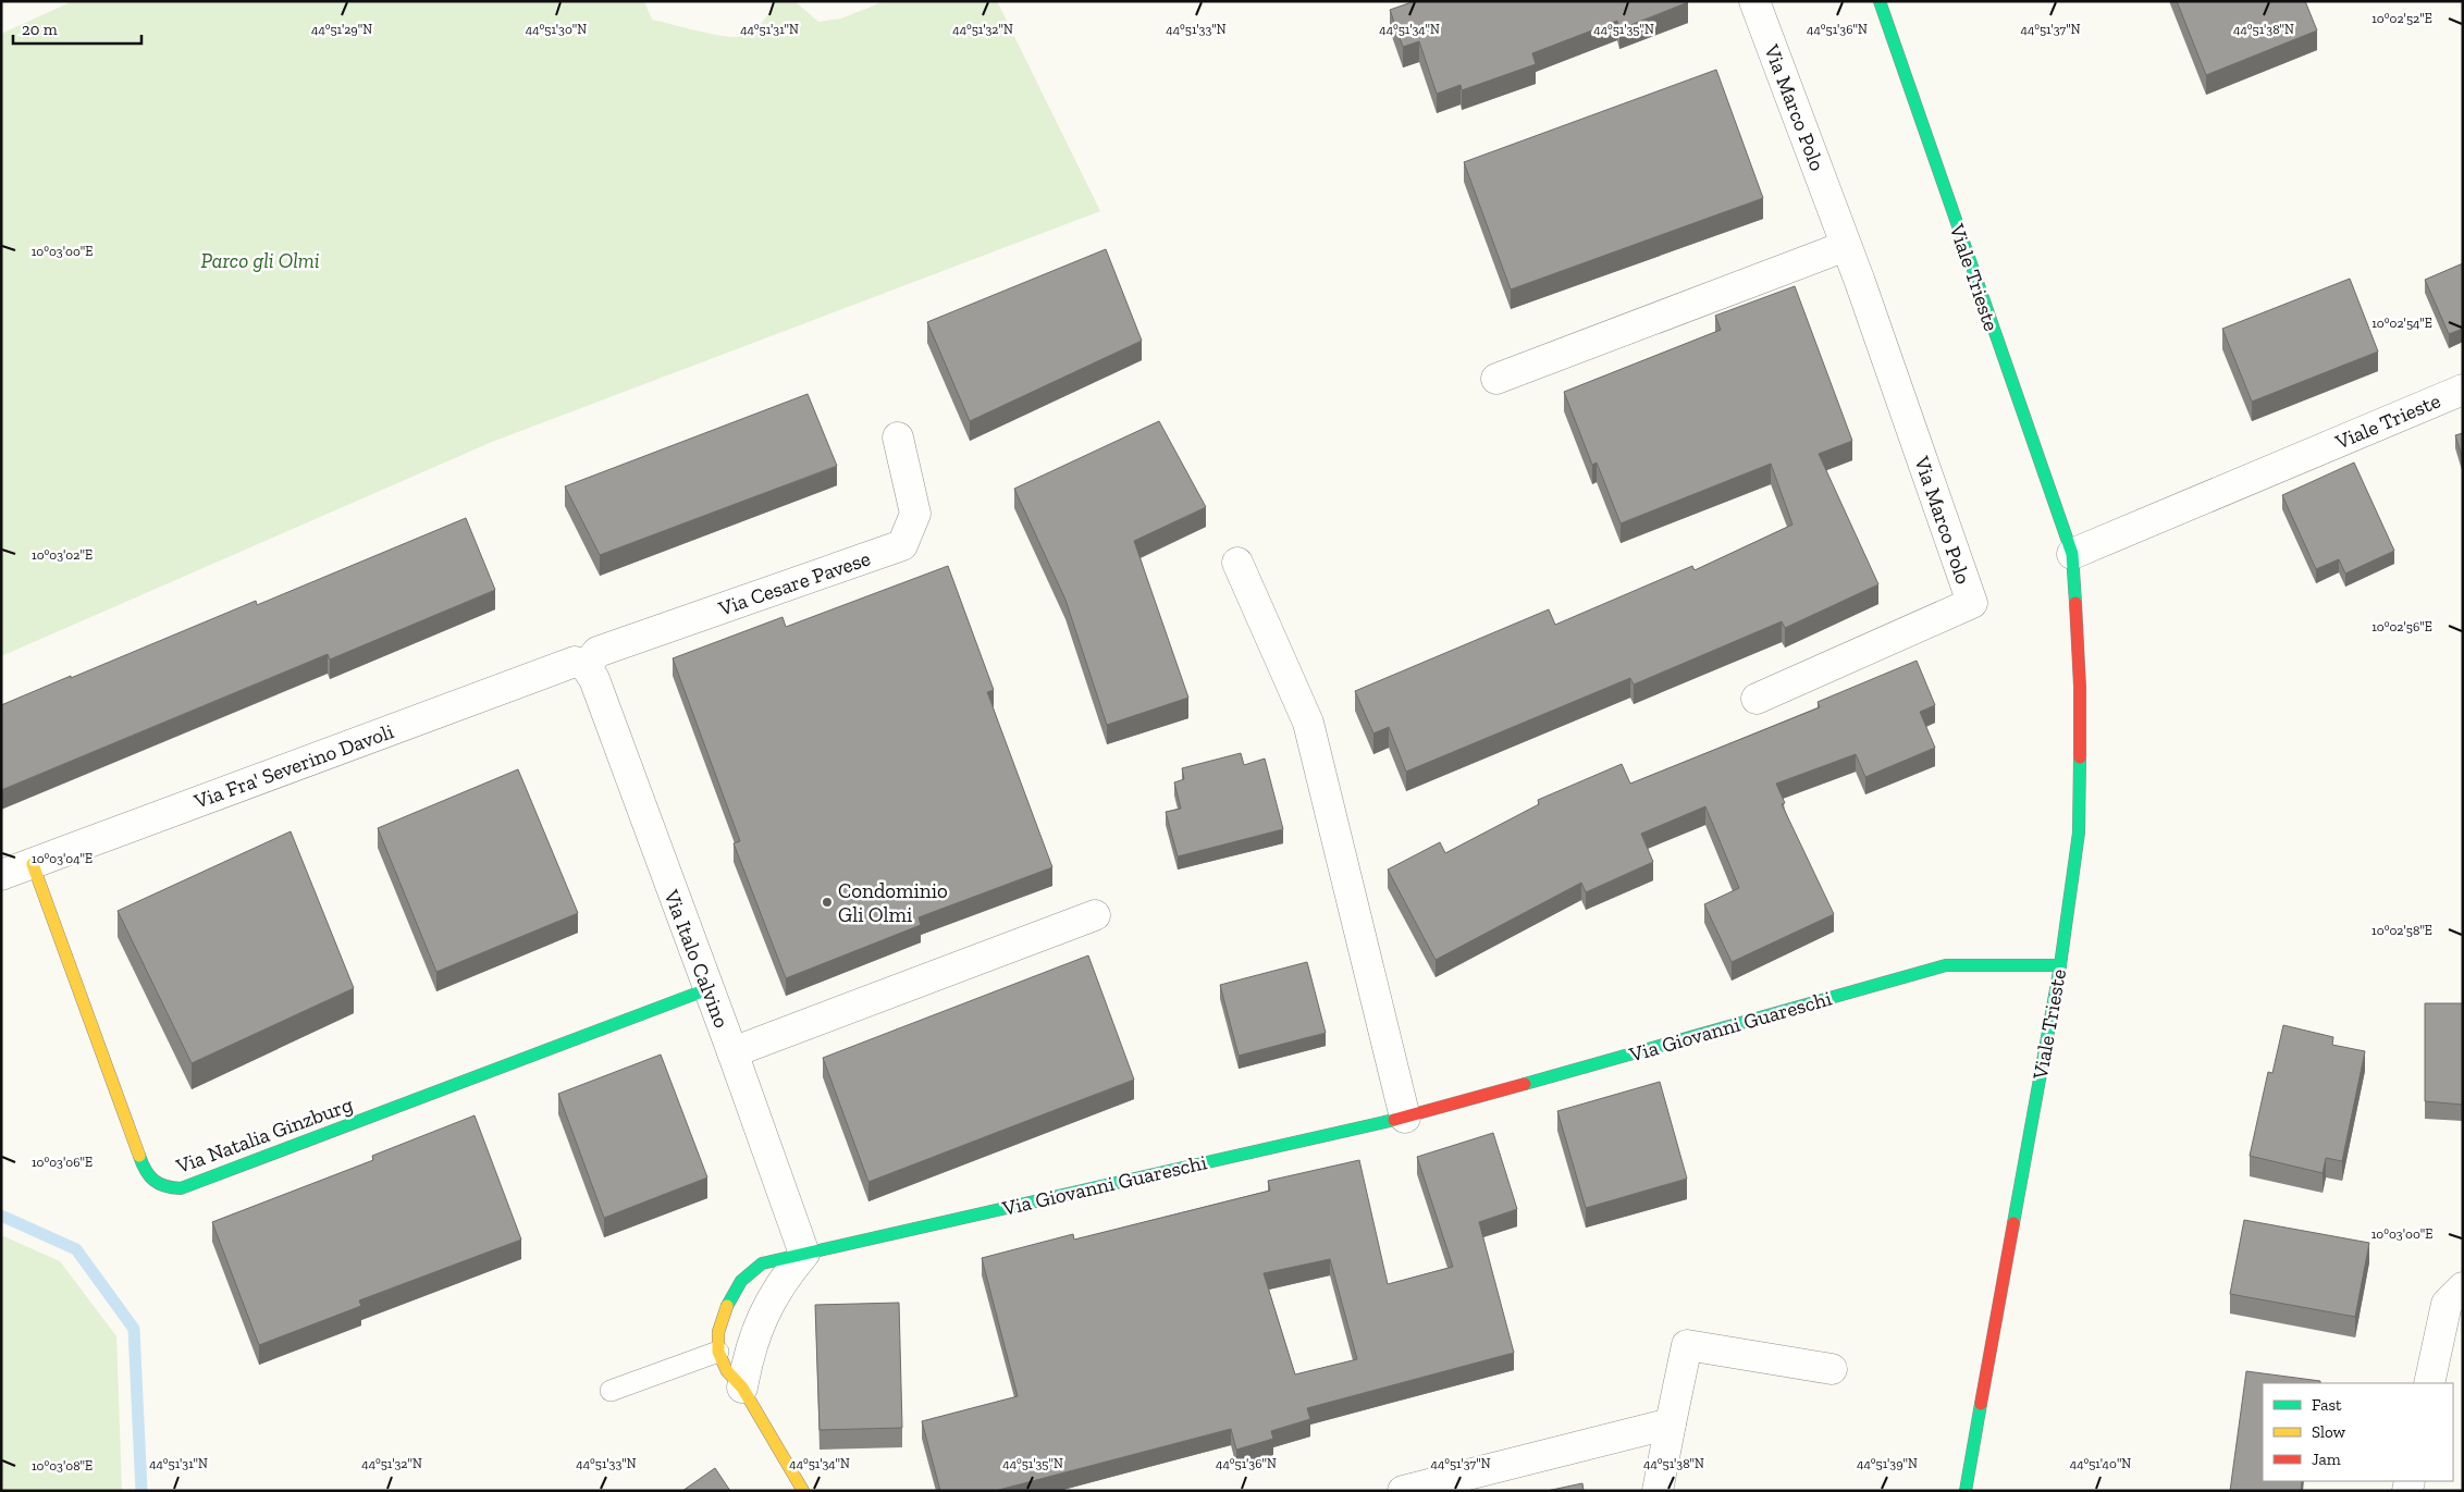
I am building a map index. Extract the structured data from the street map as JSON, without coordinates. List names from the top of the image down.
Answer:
{
  "streets": {
    "street": [
      "Via Marco Polo",
      "Viale Trieste",
      "Via Cesare Pavese",
      "Via Fra' Severino Davoli",
      "Via Italo Calvino",
      "Via Giovanni Guareschi",
      "Via Natalia Ginzburg"
    ]
  },
  "crossings": [
    ["Viale Trieste", "Via Giovanni Guareschi"],
    ["Via Cesare Pavese", "Via Fra' Severino Davoli"],
    ["Via Cesare Pavese", "Via Italo Calvino"],
    ["Via Fra' Severino Davoli", "Via Italo Calvino"],
    ["Via Fra' Severino Davoli", "Via Natalia Ginzburg"],
    ["Via Italo Calvino", "Via Giovanni Guareschi"],
    ["Via Italo Calvino", "Via Natalia Ginzburg"]
  ],
  "parks": ["Parco gli Olmi"],
  "places": ["Condominio Gli Olmi"],
  "legend": ["Fast", "Slow", "Jam"],
  "scale_bar": "20 m",
  "coordinates": [
    "10°02'52\"E",
    "44°51'29\"N",
    "44°51'30\"N",
    "44°51'31\"N",
    "44°51'32\"N",
    "44°51'33\"N",
    "44°51'34\"N",
    "44°51'35\"N",
    "44°51'36\"N",
    "44°51'37\"N",
    "44°51'38\"N",
    "10°03'00\"E",
    "10°02'54\"E",
    "10°03'02\"E",
    "10°02'56\"E",
    "10°03'04\"E",
    "10°02'58\"E",
    "10°03'06\"E",
    "44°51'39\"N",
    "44°51'40\"N",
    "10°03'08\"E"
  ]
}
